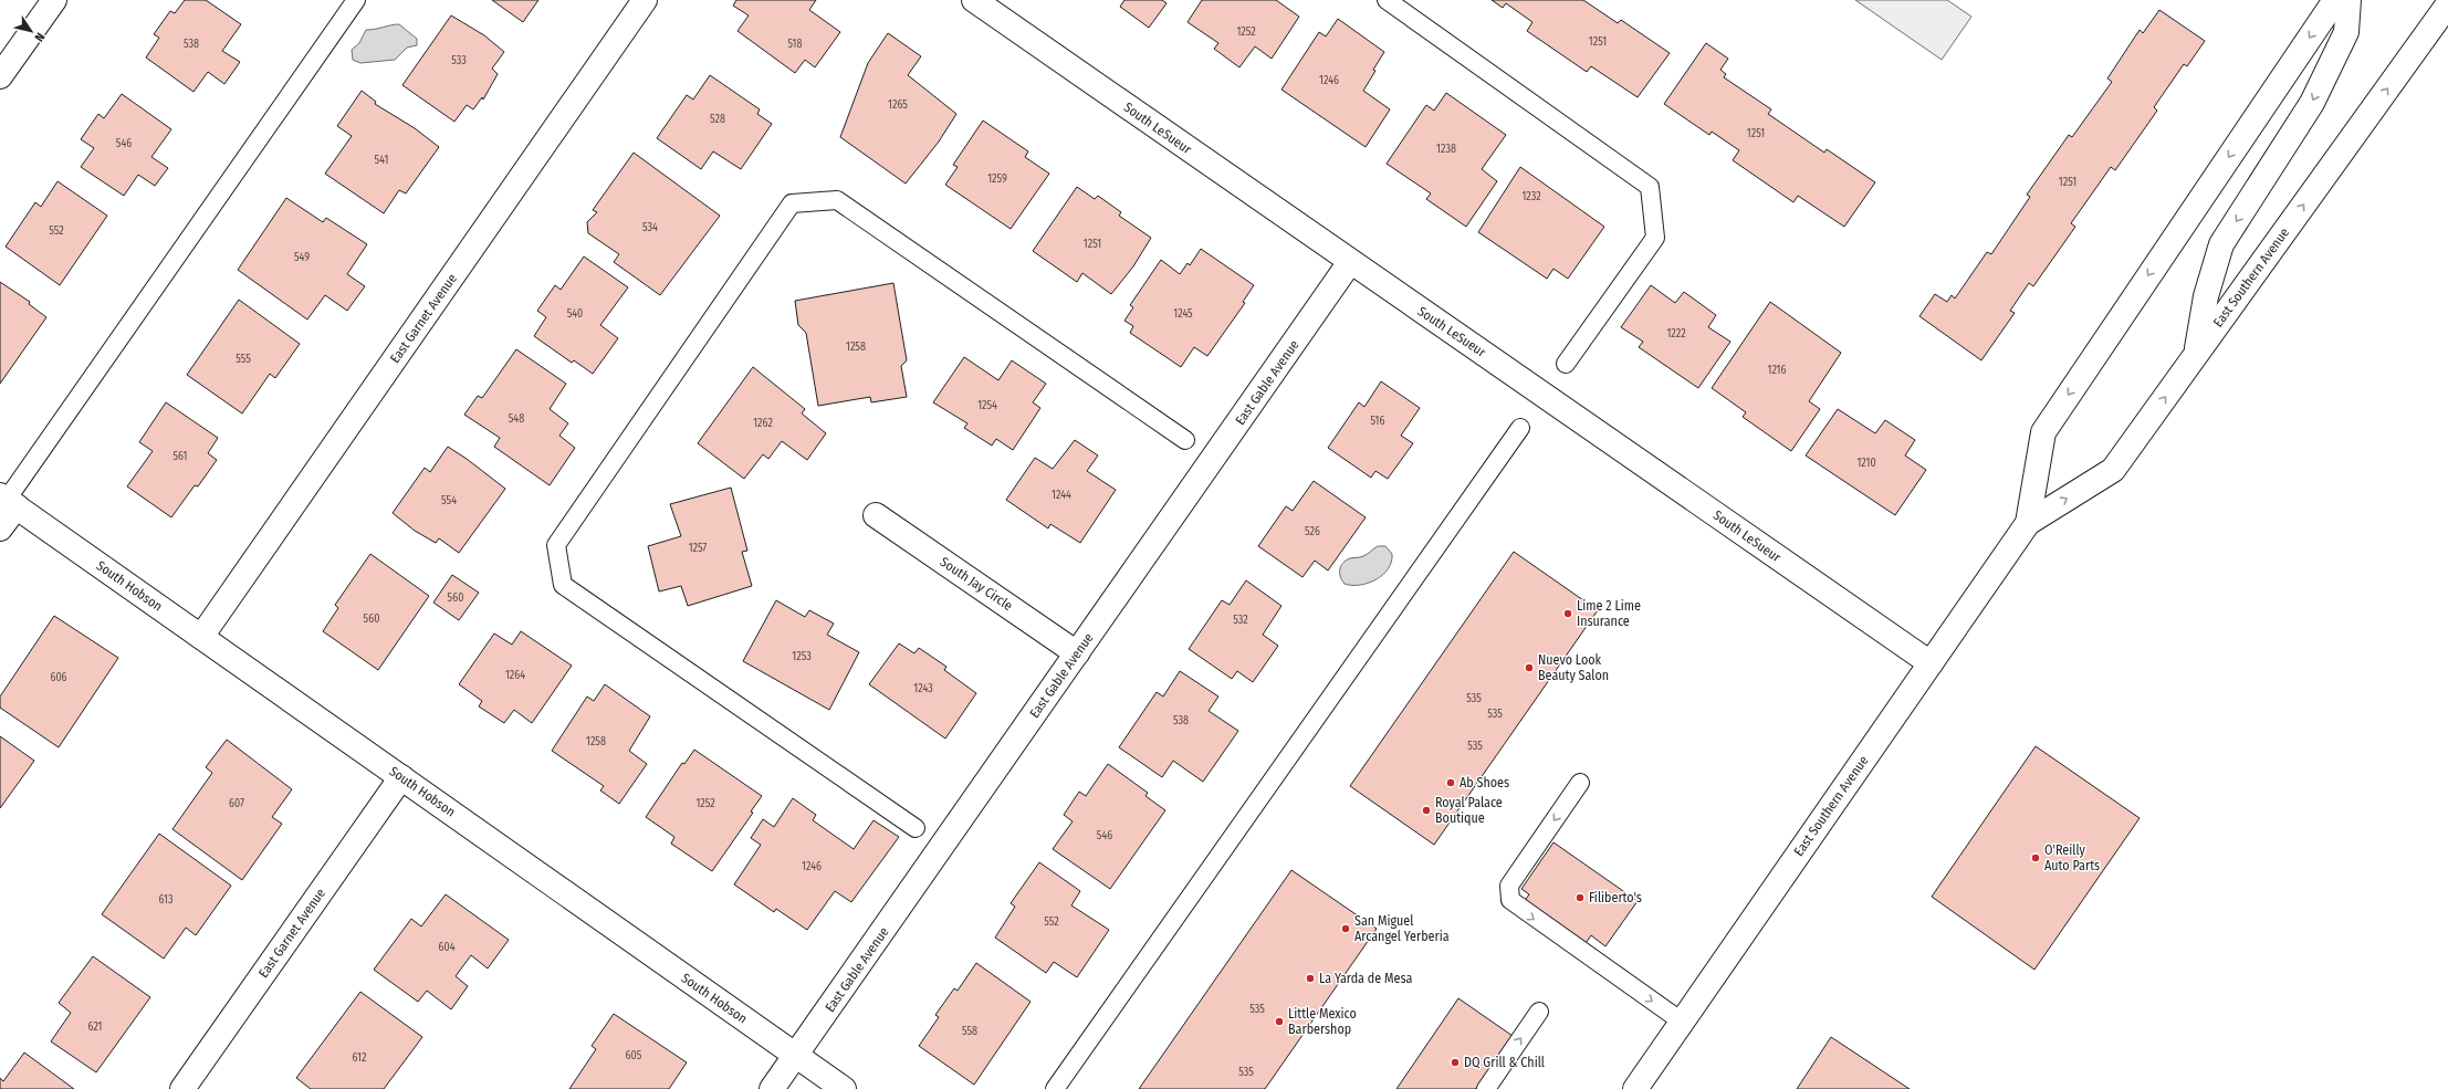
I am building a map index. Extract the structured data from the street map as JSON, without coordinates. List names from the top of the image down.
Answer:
{
  "streets": {
    "street": [
      "South LeSueur",
      "East Southern Avenue",
      "East Garnet Avenue",
      "East Gable Avenue",
      "South Jay Circle",
      "South Hobson"
    ]
  },
  "crossings": [
    ["South LeSueur", "East Southern Avenue"],
    ["South LeSueur", "East Gable Avenue"],
    ["East Garnet Avenue", "South Hobson"],
    ["East Gable Avenue", "South Jay Circle"],
    ["East Gable Avenue", "South Hobson"]
  ],
  "places": [
    "Lime 2 Lime Insurance",
    "Nuevo Look Beauty Salon",
    "Ab Shoes",
    "Royal Palace Boutique",
    "O'Reilly Auto Parts",
    "Filiberto's",
    "San Miguel Arcangel Yerberia",
    "La Yarda de Mesa",
    "Little Mexico Barbershop",
    "DQ Grill & Chill"
  ],
  "house_numbers": [
    "1252",
    "1251",
    "538",
    "518",
    "533",
    "1246",
    "1265",
    "528",
    "1251",
    "546",
    "1238",
    "541",
    "1259",
    "1251",
    "1232",
    "534",
    "552",
    "1251",
    "549",
    "540",
    "1245",
    "1222",
    "1258",
    "555",
    "1216",
    "1254",
    "548",
    "516",
    "1262",
    "561",
    "1210",
    "1244",
    "554",
    "526",
    "1257",
    "560",
    "560",
    "532",
    "1253",
    "1264",
    "606",
    "1243",
    "535",
    "535",
    "538",
    "1258",
    "535",
    "607",
    "1252",
    "546",
    "1246",
    "613",
    "552",
    "604",
    "535",
    "621",
    "558",
    "605",
    "612",
    "535"
  ],
  "north": "bottom right"
}
